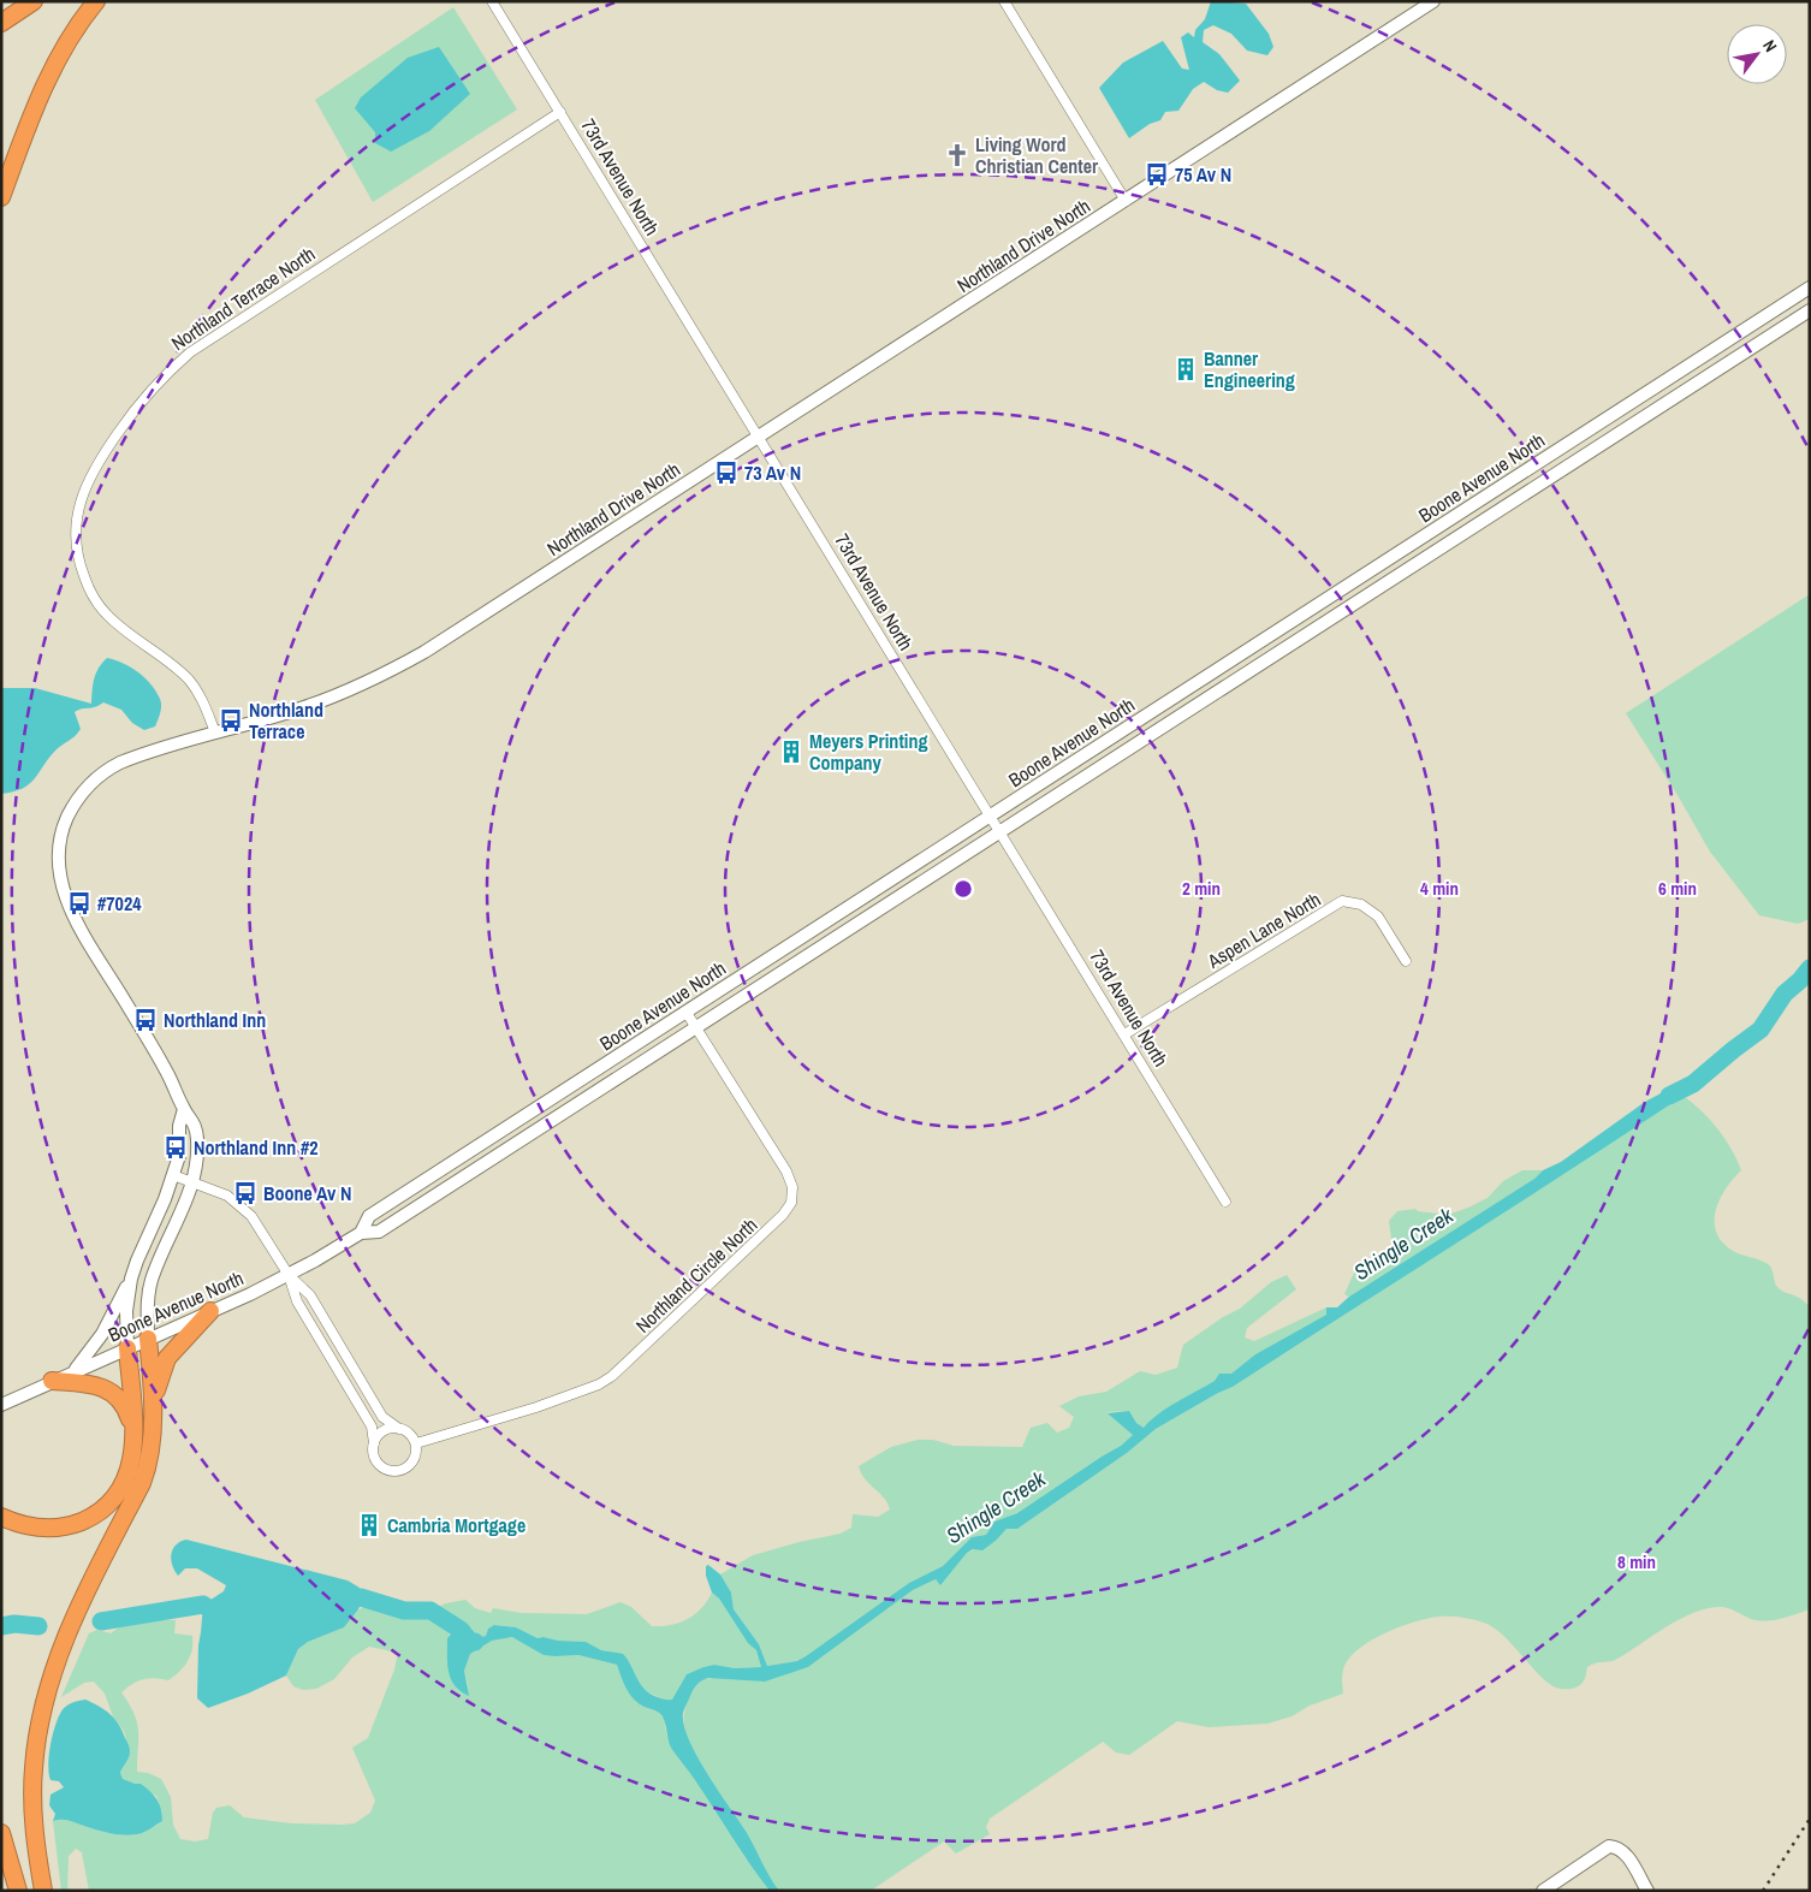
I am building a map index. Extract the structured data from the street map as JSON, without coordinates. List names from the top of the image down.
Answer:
{
  "streets": {
    "street": [
      "73rd Avenue North",
      "Northland Drive North",
      "Northland Terrace North",
      "Boone Avenue North",
      "Aspen Lane North",
      "Northland Circle North"
    ]
  },
  "crossings": [
    ["73rd Avenue North", "Northland Drive North"],
    ["73rd Avenue North", "Northland Terrace North"],
    ["73rd Avenue North", "Boone Avenue North"],
    ["73rd Avenue North", "Aspen Lane North"],
    ["Northland Drive North", "Northland Terrace North"],
    ["Northland Drive North", "Boone Avenue North"],
    ["Boone Avenue North", "Northland Circle North"]
  ],
  "water": ["Shingle Creek"],
  "places": {
    "church": ["Living Word Christian Center"],
    "bus stop": [
      "75 Av N",
      "73 Av N",
      "Northland Terrace",
      "#7024",
      "Northland Inn",
      "Northland Inn #2",
      "Boone Av N"
    ],
    "building": ["Banner Engineering", "Meyers Printing Company", "Cambria Mortgage"]
  },
  "north": "top right",
  "rings": [
    "2 min",
    "4 min",
    "6 min",
    "8 min"
  ]
}
